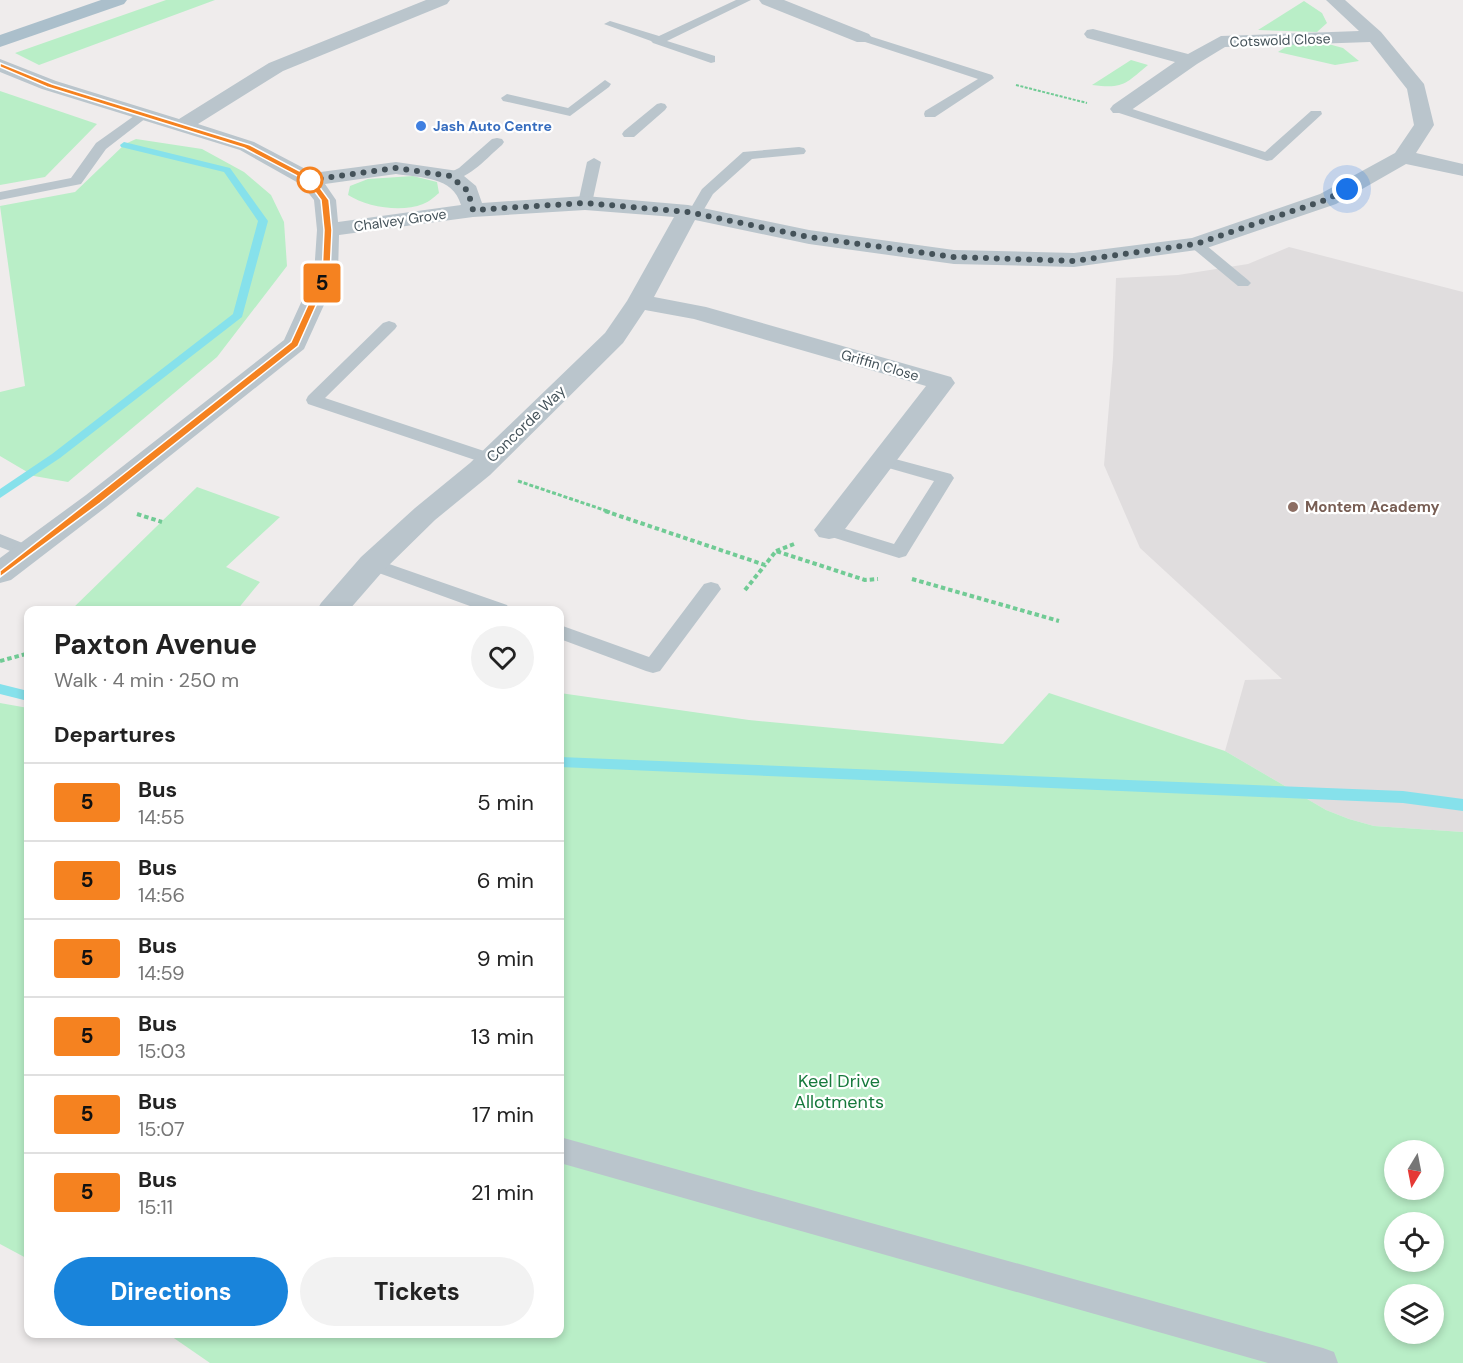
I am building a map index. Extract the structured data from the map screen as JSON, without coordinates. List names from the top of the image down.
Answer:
{
  "streets": {
    "street": [
      "Cotswold Close",
      "Chalvey Grove",
      "Griffin Close",
      "Concorde Way"
    ]
  },
  "crossings": [
    ["Cotswold Close", "Chalvey Grove"],
    ["Chalvey Grove", "Concorde Way"],
    ["Griffin Close", "Concorde Way"]
  ],
  "parks": ["Keel Drive Allotments"],
  "places": ["Jash Auto Centre", "Montem Academy"],
  "lines": ["bus line 5"],
  "north": "bottom",
  "page": {
    "on_map": "5",
    "heading": [
      ["Paxton Avenue", "Walk · 4 min · 250 m"],
      "Departures"
    ],
    "list": [
      {
        "mark": "5",
        "name": "Bus",
        "note": "14:55",
        "value": "5 min"
      },
      {
        "mark": "5",
        "name": "Bus",
        "note": "14:56",
        "value": "6 min"
      },
      {
        "mark": "5",
        "name": "Bus",
        "note": "14:59",
        "value": "9 min"
      },
      {
        "mark": "5",
        "name": "Bus",
        "note": "15:03",
        "value": "13 min"
      },
      {
        "mark": "5",
        "name": "Bus",
        "note": "15:07",
        "value": "17 min"
      },
      {
        "mark": "5",
        "name": "Bus",
        "note": "15:11",
        "value": "21 min"
      }
    ],
    "buttons": ["Directions", "Tickets"]
  }
}
